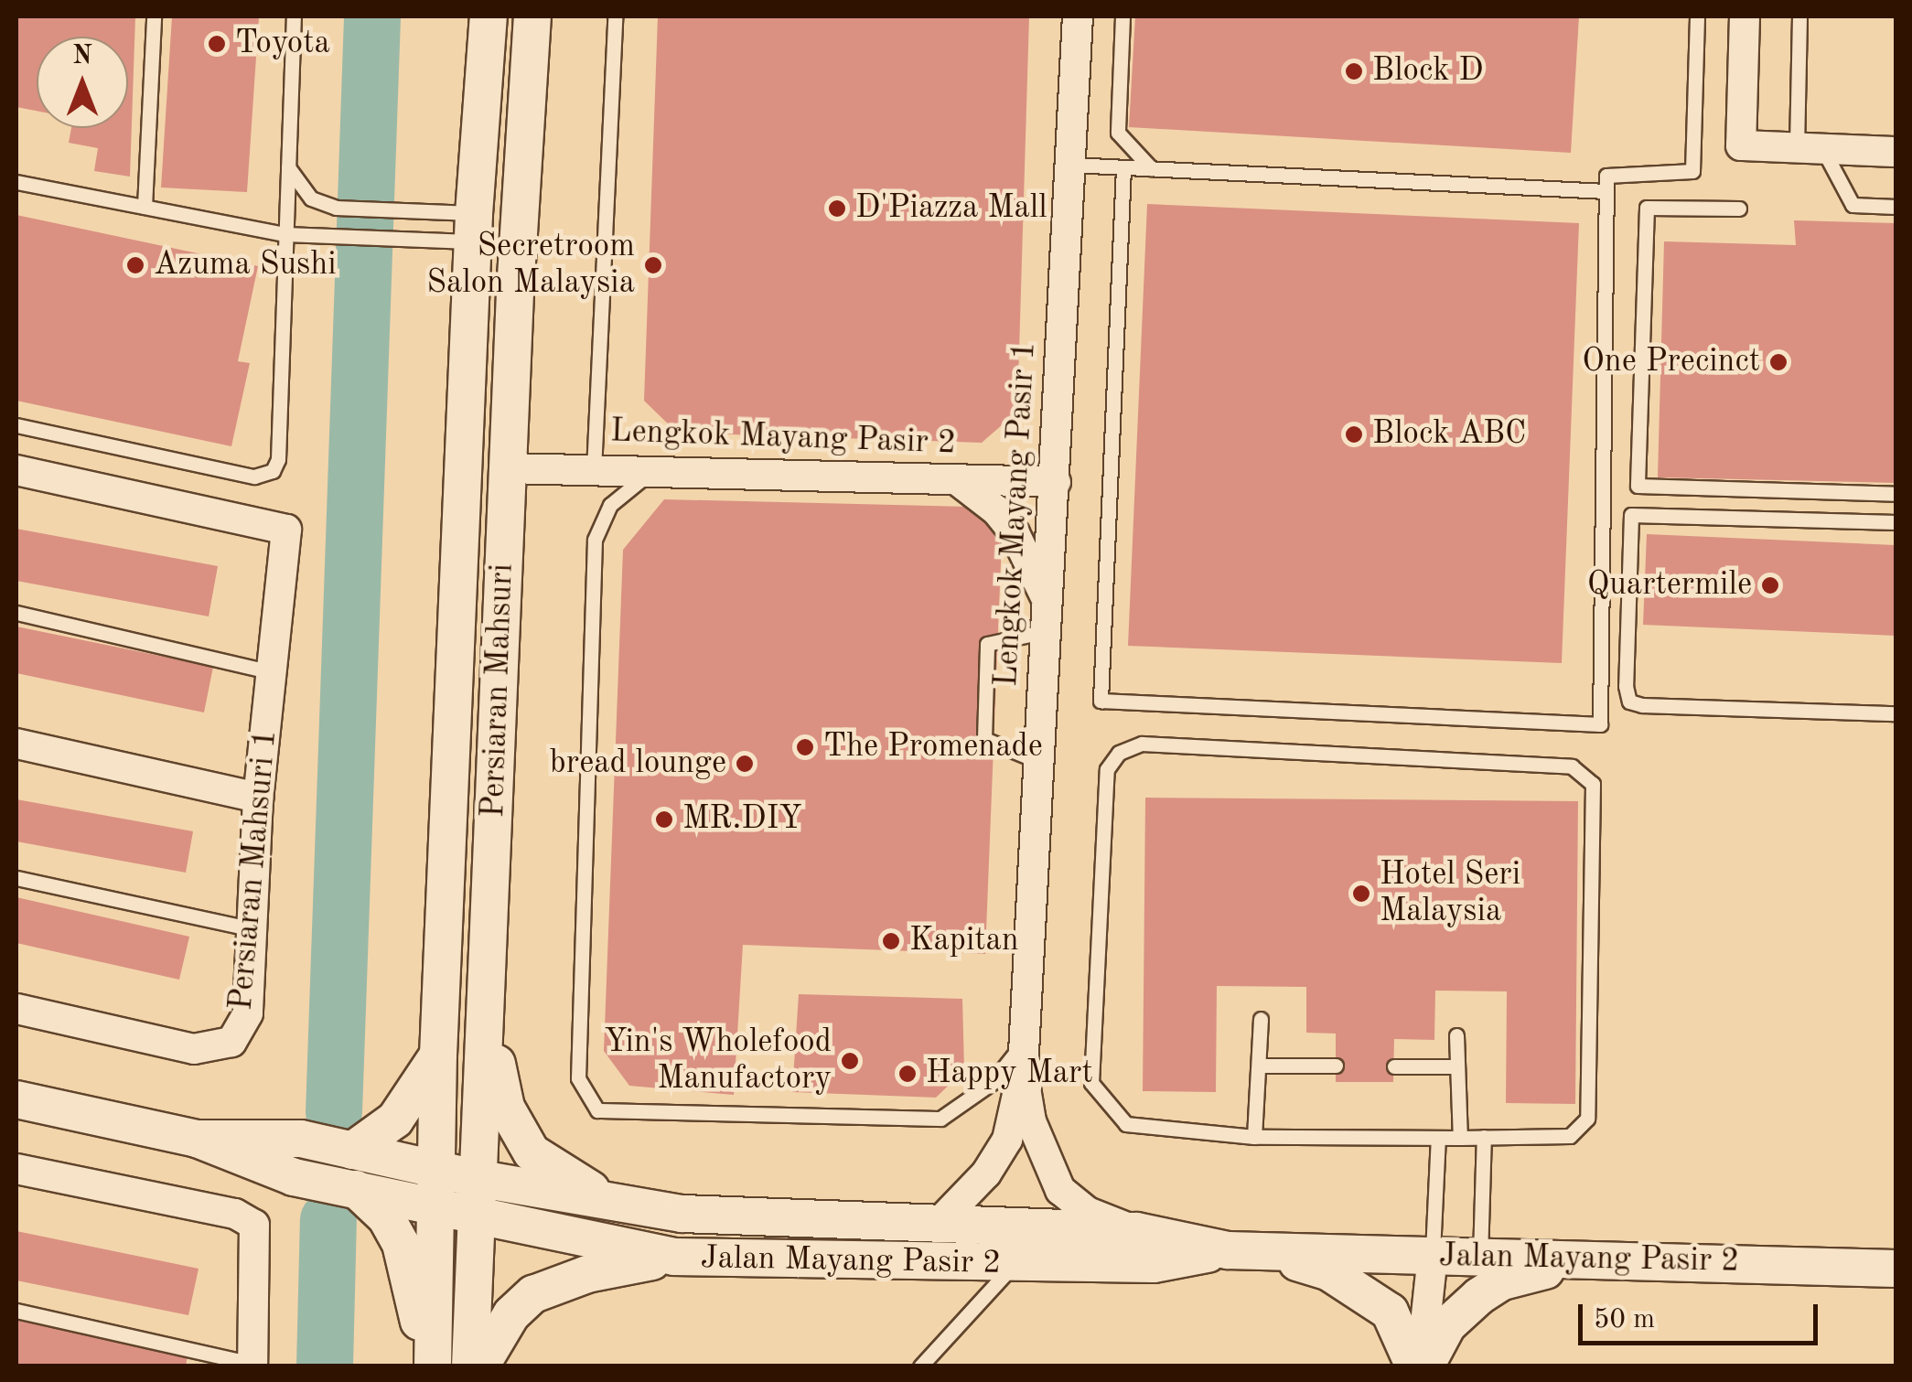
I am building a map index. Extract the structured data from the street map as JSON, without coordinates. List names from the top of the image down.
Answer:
{
  "streets": {
    "street": [
      "Lengkok Mayang Pasir 2",
      "Lengkok Mayang Pasir 1",
      "Persiaran Mahsuri",
      "Persiaran Mahsuri 1",
      "Jalan Mayang Pasir 2"
    ]
  },
  "crossings": [
    ["Lengkok Mayang Pasir 2", "Lengkok Mayang Pasir 1"],
    ["Lengkok Mayang Pasir 2", "Persiaran Mahsuri"],
    ["Lengkok Mayang Pasir 1", "Jalan Mayang Pasir 2"],
    ["Persiaran Mahsuri", "Jalan Mayang Pasir 2"]
  ],
  "places": [
    "Toyota",
    "Block D",
    "D'Piazza Mall",
    "Azuma Sushi",
    "Secretroom Salon Malaysia",
    "One Precinct",
    "Block ABC",
    "Quartermile",
    "The Promenade",
    "bread lounge",
    "MR.DIY",
    "Hotel Seri Malaysia",
    "Kapitan",
    "Yin's Wholefood Manufactory",
    "Happy Mart"
  ],
  "scale_bar": "50 m",
  "north": "top"
}
